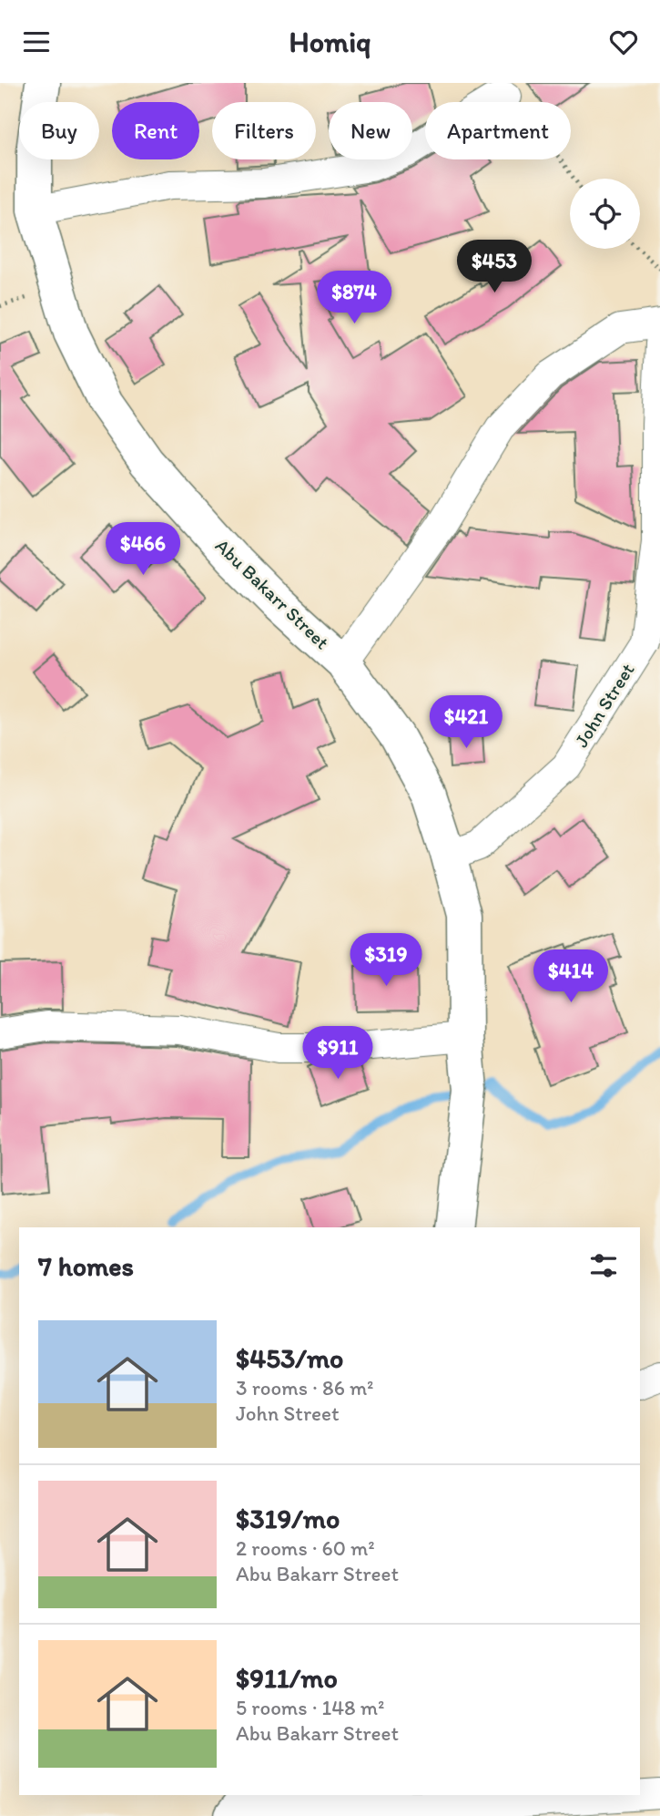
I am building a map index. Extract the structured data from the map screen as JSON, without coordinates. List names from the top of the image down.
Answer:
{
  "streets": {
    "street": ["Abu Bakarr Street", "John Street"]
  },
  "crossings": [
    ["Abu Bakarr Street", "John Street"]
  ],
  "page": {
    "header": "Homiq",
    "chip": [
      "Buy",
      "Rent",
      "Filters",
      "New",
      "Apartment"
    ],
    "price": [
      "$453",
      "$874",
      "$466",
      "$421",
      "$319",
      "$414",
      "$911"
    ],
    "heading": "7 homes",
    "list": [
      {
        "name": "$453/mo",
        "note": "3 rooms · 86 m² · John Street"
      },
      {
        "name": "$319/mo",
        "note": "2 rooms · 60 m² · Abu Bakarr Street"
      },
      {
        "name": "$911/mo",
        "note": "5 rooms · 148 m² · Abu Bakarr Street"
      }
    ]
  }
}
